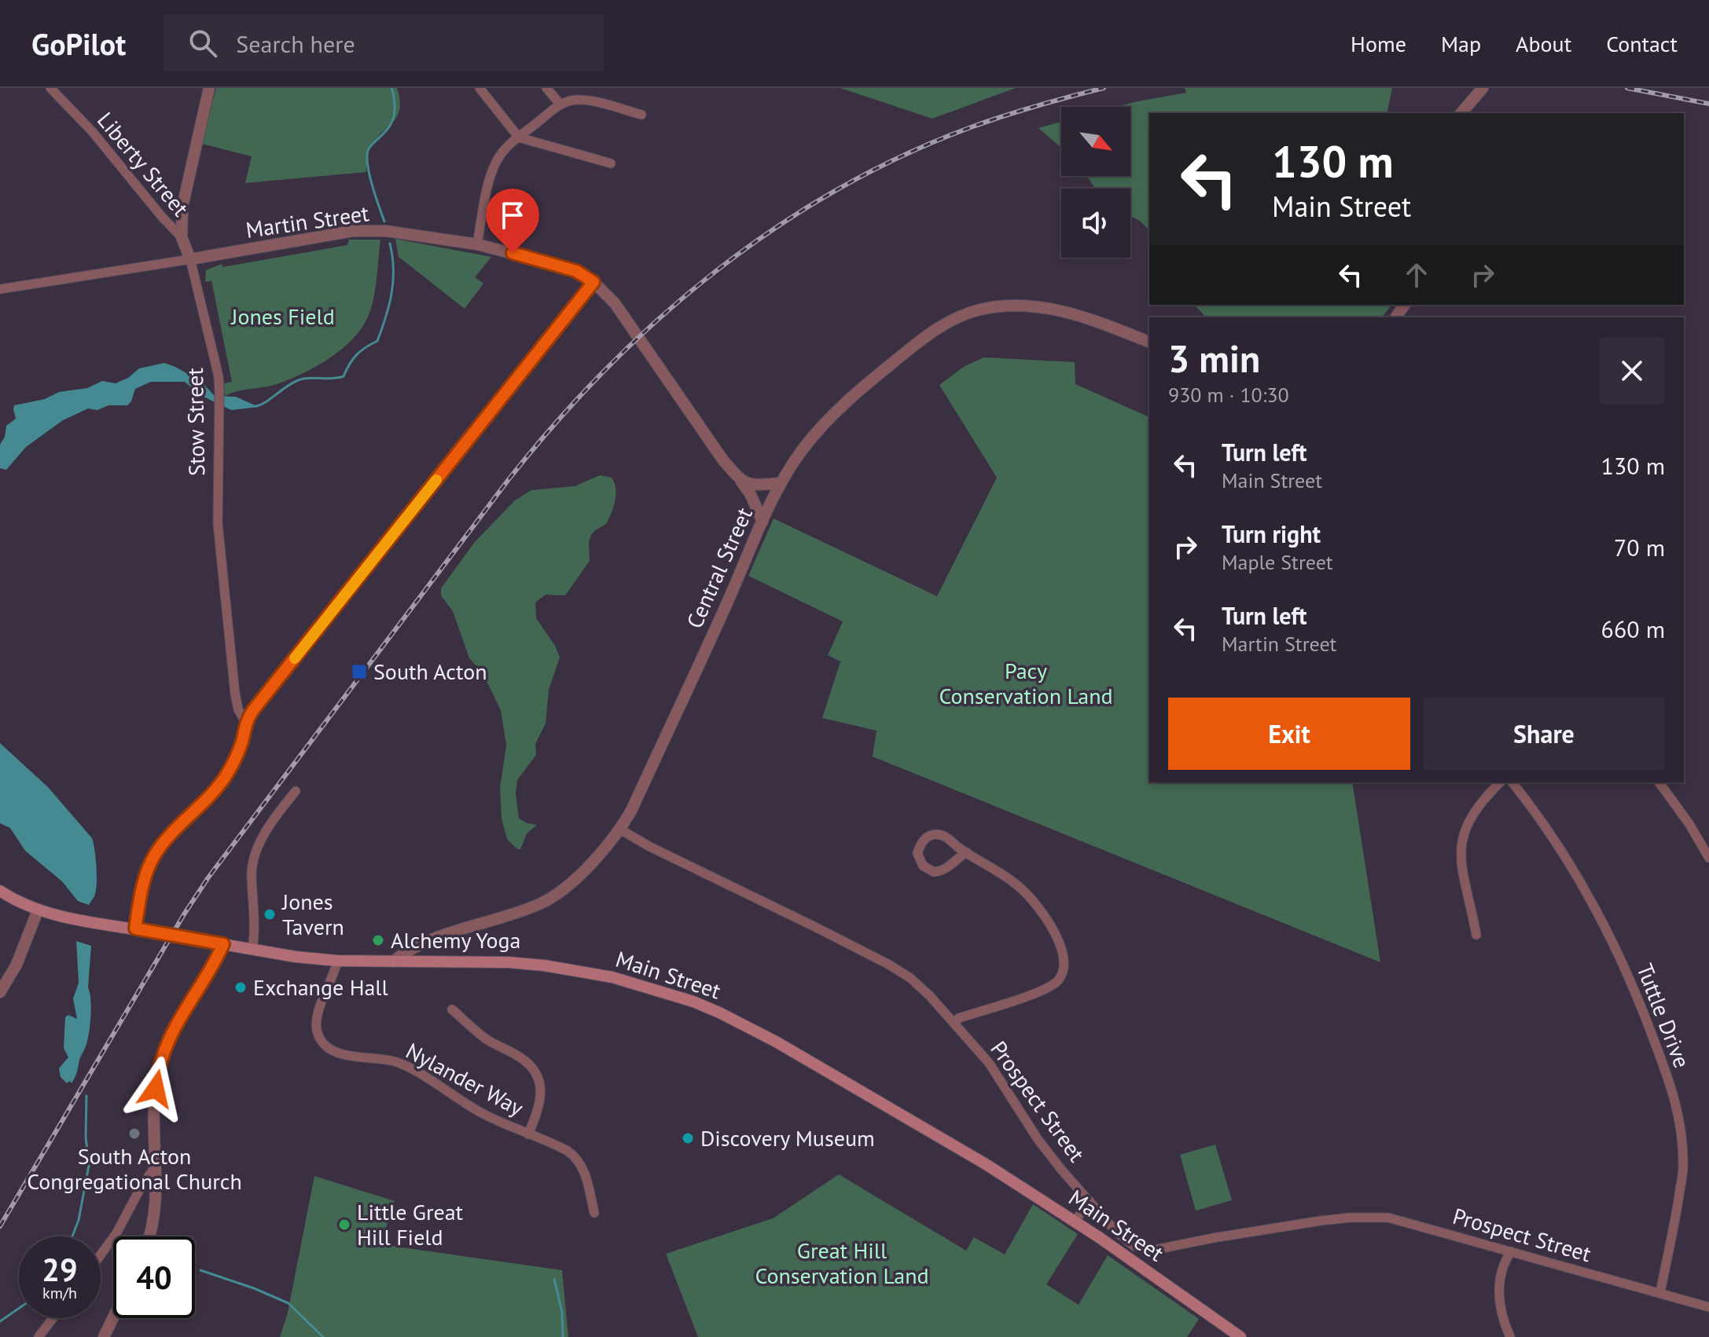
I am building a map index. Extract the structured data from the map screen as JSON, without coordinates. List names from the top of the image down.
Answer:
{
  "streets": {
    "main road": ["Main Street"],
    "street": [
      "Liberty Street",
      "Martin Street",
      "Stow Street",
      "Central Street",
      "Tuttle Drive",
      "Nylander Way",
      "Prospect Street"
    ]
  },
  "crossings": [
    ["Liberty Street", "Stow Street"],
    ["Martin Street", "Stow Street"],
    ["Martin Street", "Central Street"],
    ["Central Street", "Main Street"],
    ["Central Street", "Prospect Street"],
    ["Main Street", "Nylander Way"],
    ["Tuttle Drive", "Prospect Street"]
  ],
  "parks": ["Jones Field", "Pacy Conservation Land", "Great Hill Conservation Land"],
  "places": {
    "transit": ["South Acton"],
    "other": [
      "Jones Tavern",
      "Alchemy Yoga",
      "Exchange Hall",
      "South Acton Congregational Church",
      "Discovery Museum",
      "Little Great Hill Field"
    ]
  },
  "north": "bottom right",
  "page": {
    "header": "GoPilot",
    "search": "Search here",
    "nav": [
      "Home",
      "Map",
      "About",
      "Contact"
    ],
    "turn": ["130 m", "Main Street"],
    "heading": ["3 min", "930 m · 10:30"],
    "list": [
      {
        "name": "Turn left",
        "note": "Main Street",
        "value": "130 m"
      },
      {
        "name": "Turn right",
        "note": "Maple Street",
        "value": "70 m"
      },
      {
        "name": "Turn left",
        "note": "Martin Street",
        "value": "660 m"
      }
    ],
    "buttons": ["Exit", "Share"],
    "speed": "29 km/h",
    "limit": "40"
  }
}
